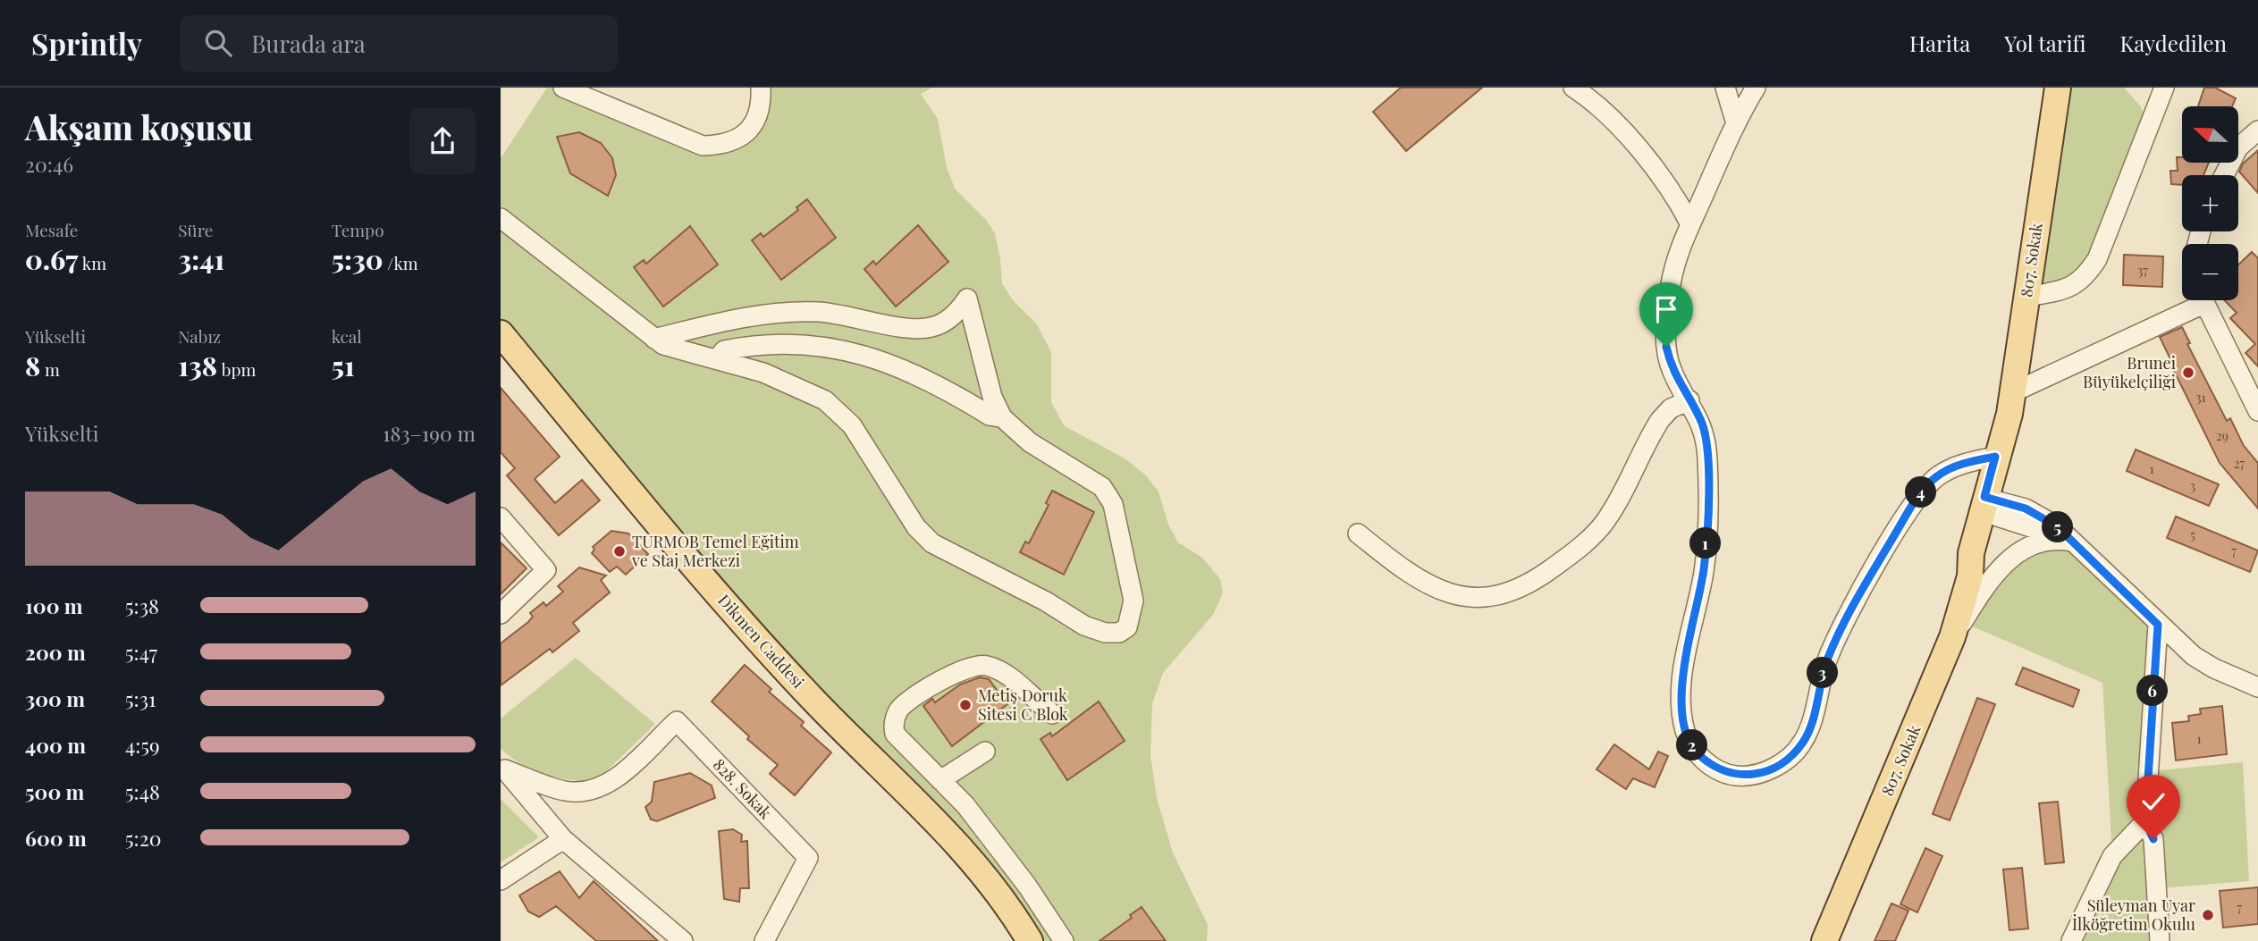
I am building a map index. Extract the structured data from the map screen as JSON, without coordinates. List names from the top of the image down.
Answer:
{
  "streets": {
    "main road": ["807. Sokak", "Dikmen Caddesi"],
    "street": ["828. Sokak"]
  },
  "places": [
    "Brunei Büyükelçiliği",
    "TURMOB Temel Eğitim ve Staj Merkezi",
    "Metiş Doruk Sitesi C Blok",
    "Süleyman Uyar İlköğretim Okulu"
  ],
  "house_numbers": [
    "37",
    "31",
    "29",
    "27",
    "1",
    "3",
    "5",
    "7",
    "1",
    "7"
  ],
  "north": "left",
  "page": {
    "header": "Sprintly",
    "search": "Burada ara",
    "nav": ["Harita", "Yol tarifi", "Kaydedilen"],
    "heading": ["Akşam koşusu", "20:46"],
    "map_buttons": ["+", "−"],
    "stats": [
      ["Mesafe", "0.67 km"],
      ["Süre", "3:41"],
      ["Tempo", "5:30 /km"],
      ["Yükselti", "8 m"],
      ["Nabız", "138 bpm"],
      ["kcal", "51"]
    ],
    "chart": ["Yükselti", "183–190 m"],
    "pins": [
      "4",
      "5",
      "1",
      "3",
      "6",
      "2"
    ],
    "list": [
      {
        "name": "100 m",
        "note": "5:38"
      },
      {
        "name": "200 m",
        "note": "5:47"
      },
      {
        "name": "300 m",
        "note": "5:31"
      },
      {
        "name": "400 m",
        "note": "4:59"
      },
      {
        "name": "500 m",
        "note": "5:48"
      },
      {
        "name": "600 m",
        "note": "5:20"
      }
    ]
  }
}
